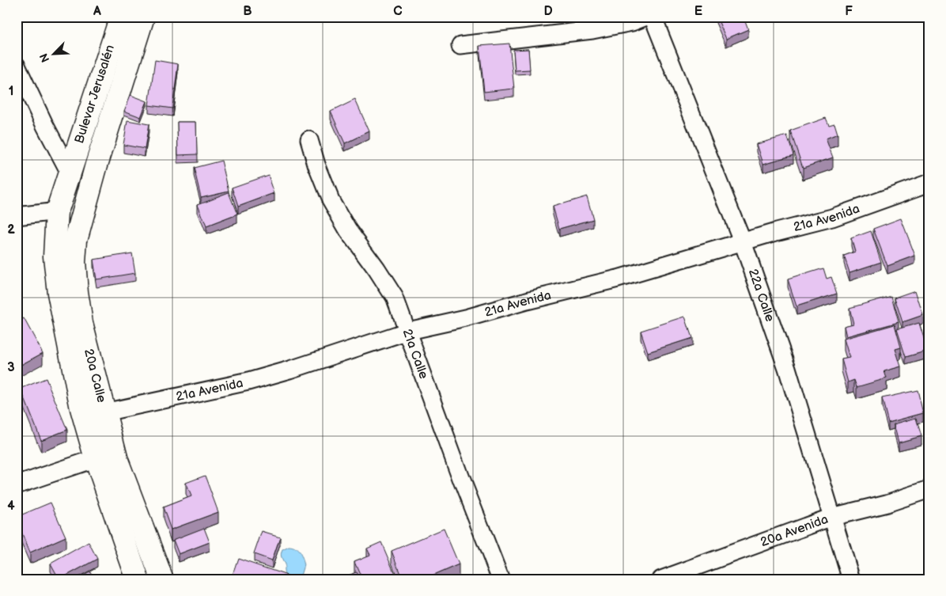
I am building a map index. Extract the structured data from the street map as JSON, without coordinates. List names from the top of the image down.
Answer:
{
  "streets": {
    "main road": ["Bulevar Jerusalén", "20a Calle"],
    "street": [
      "21a Avenida",
      "22a Calle",
      "21a Calle",
      "20a Avenida"
    ]
  },
  "crossings": [
    ["Bulevar Jerusalén", "20a Calle"],
    ["21a Avenida", "22a Calle"],
    ["21a Avenida", "21a Calle"],
    ["21a Avenida", "20a Calle"],
    ["22a Calle", "20a Avenida"]
  ],
  "north": "bottom left",
  "grid": {
    "columns": [
      "A",
      "B",
      "C",
      "D",
      "E",
      "F"
    ],
    "rows": [
      "1",
      "2",
      "3",
      "4"
    ]
  }
}
